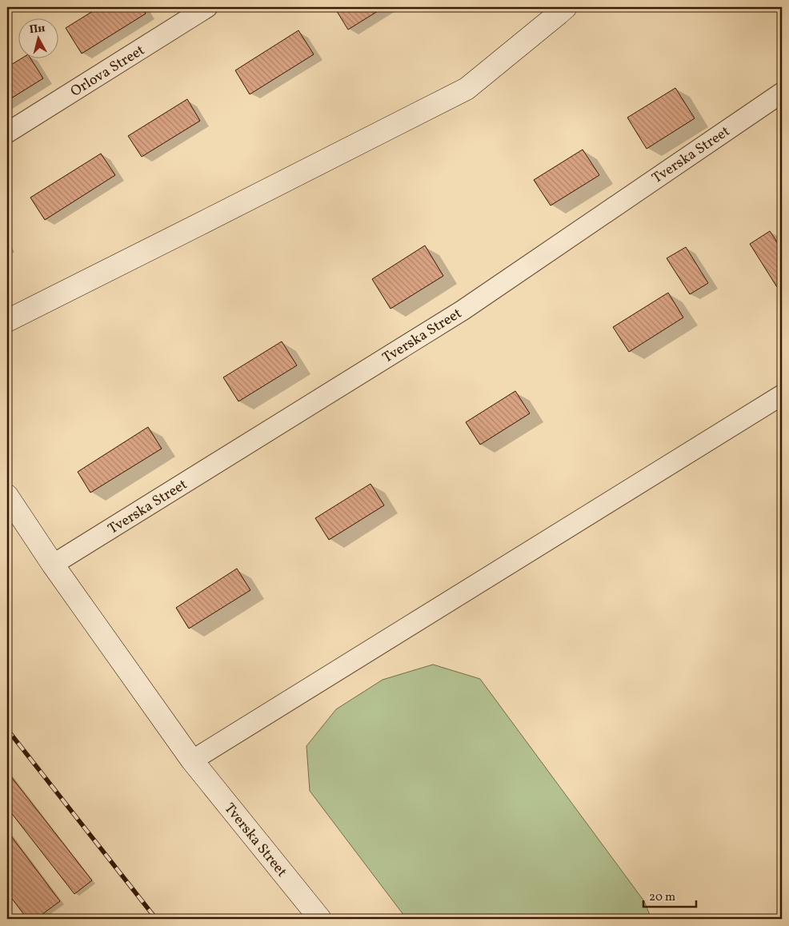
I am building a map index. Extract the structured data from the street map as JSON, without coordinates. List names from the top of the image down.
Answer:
{
  "streets": {
    "main road": ["Tverska Street"],
    "street": ["Orlova Street"]
  },
  "scale_bar": "20 m",
  "north": "top"
}
